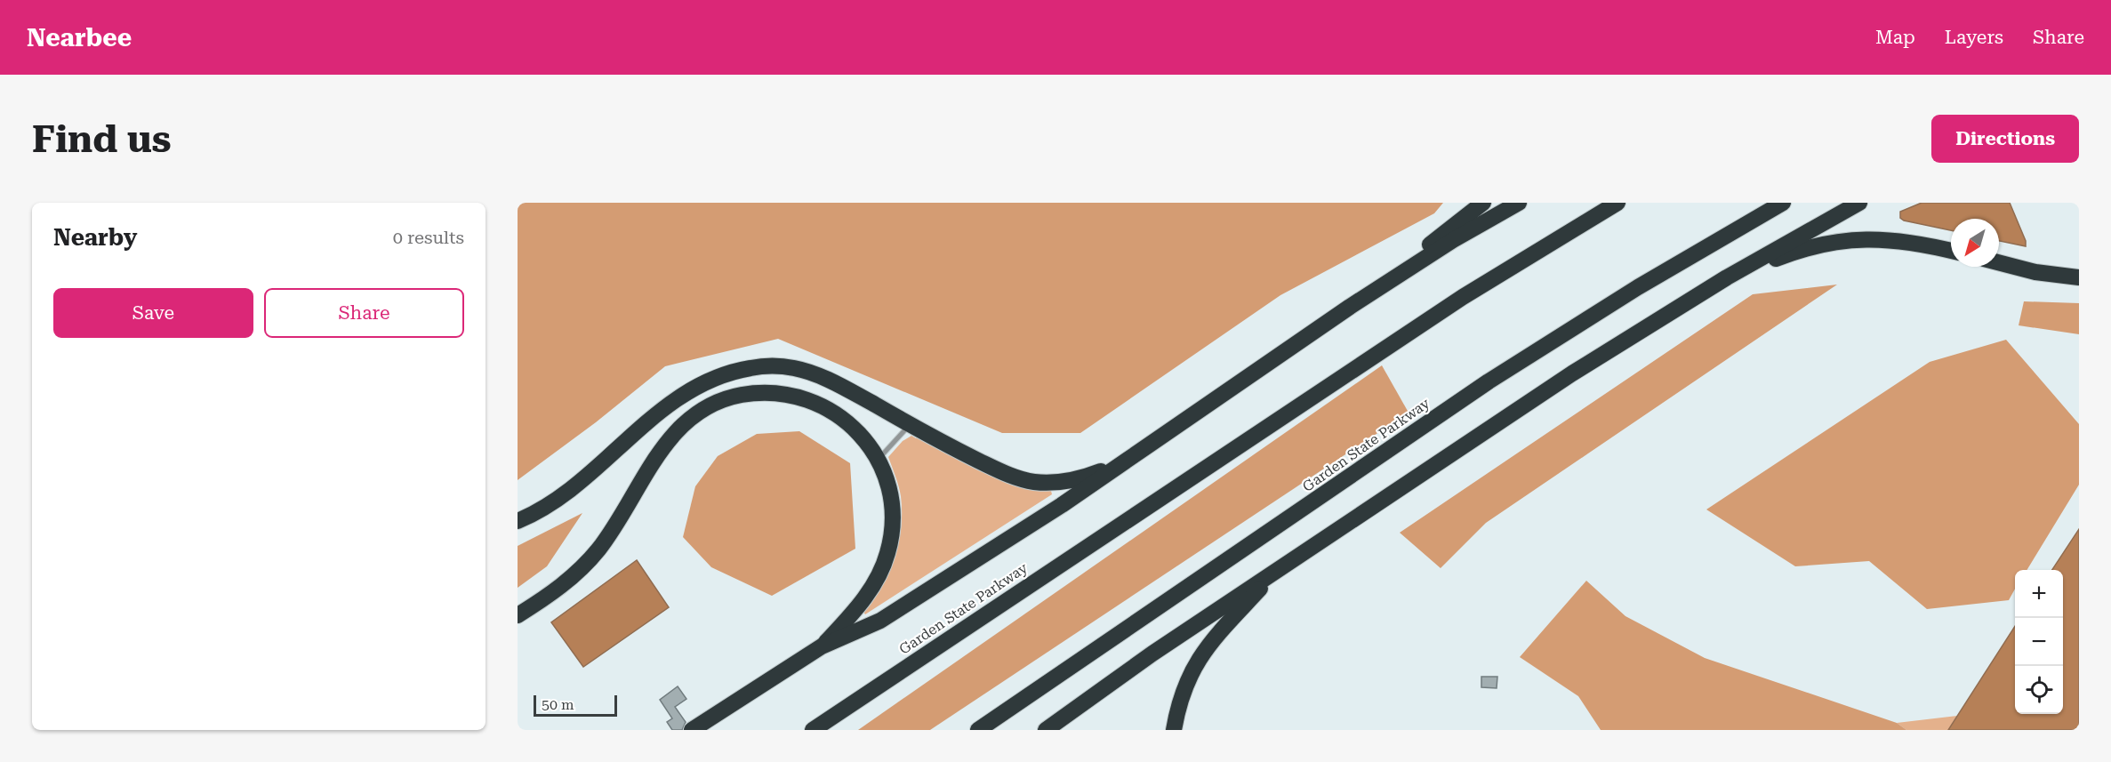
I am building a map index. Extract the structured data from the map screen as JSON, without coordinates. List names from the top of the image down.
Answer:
{
  "streets": {
    "highway": ["Garden State Parkway"]
  },
  "scale_bar": "50 m",
  "north": "bottom left",
  "page": {
    "header": "Nearbee",
    "nav": ["Map", "Layers", "Share"],
    "buttons": [
      "Directions",
      ["Save", "Share"]
    ],
    "title": "Find us",
    "heading": ["Nearby", "0 results"],
    "map_buttons": ["+", "−"],
    "scale": "50 m"
  }
}
